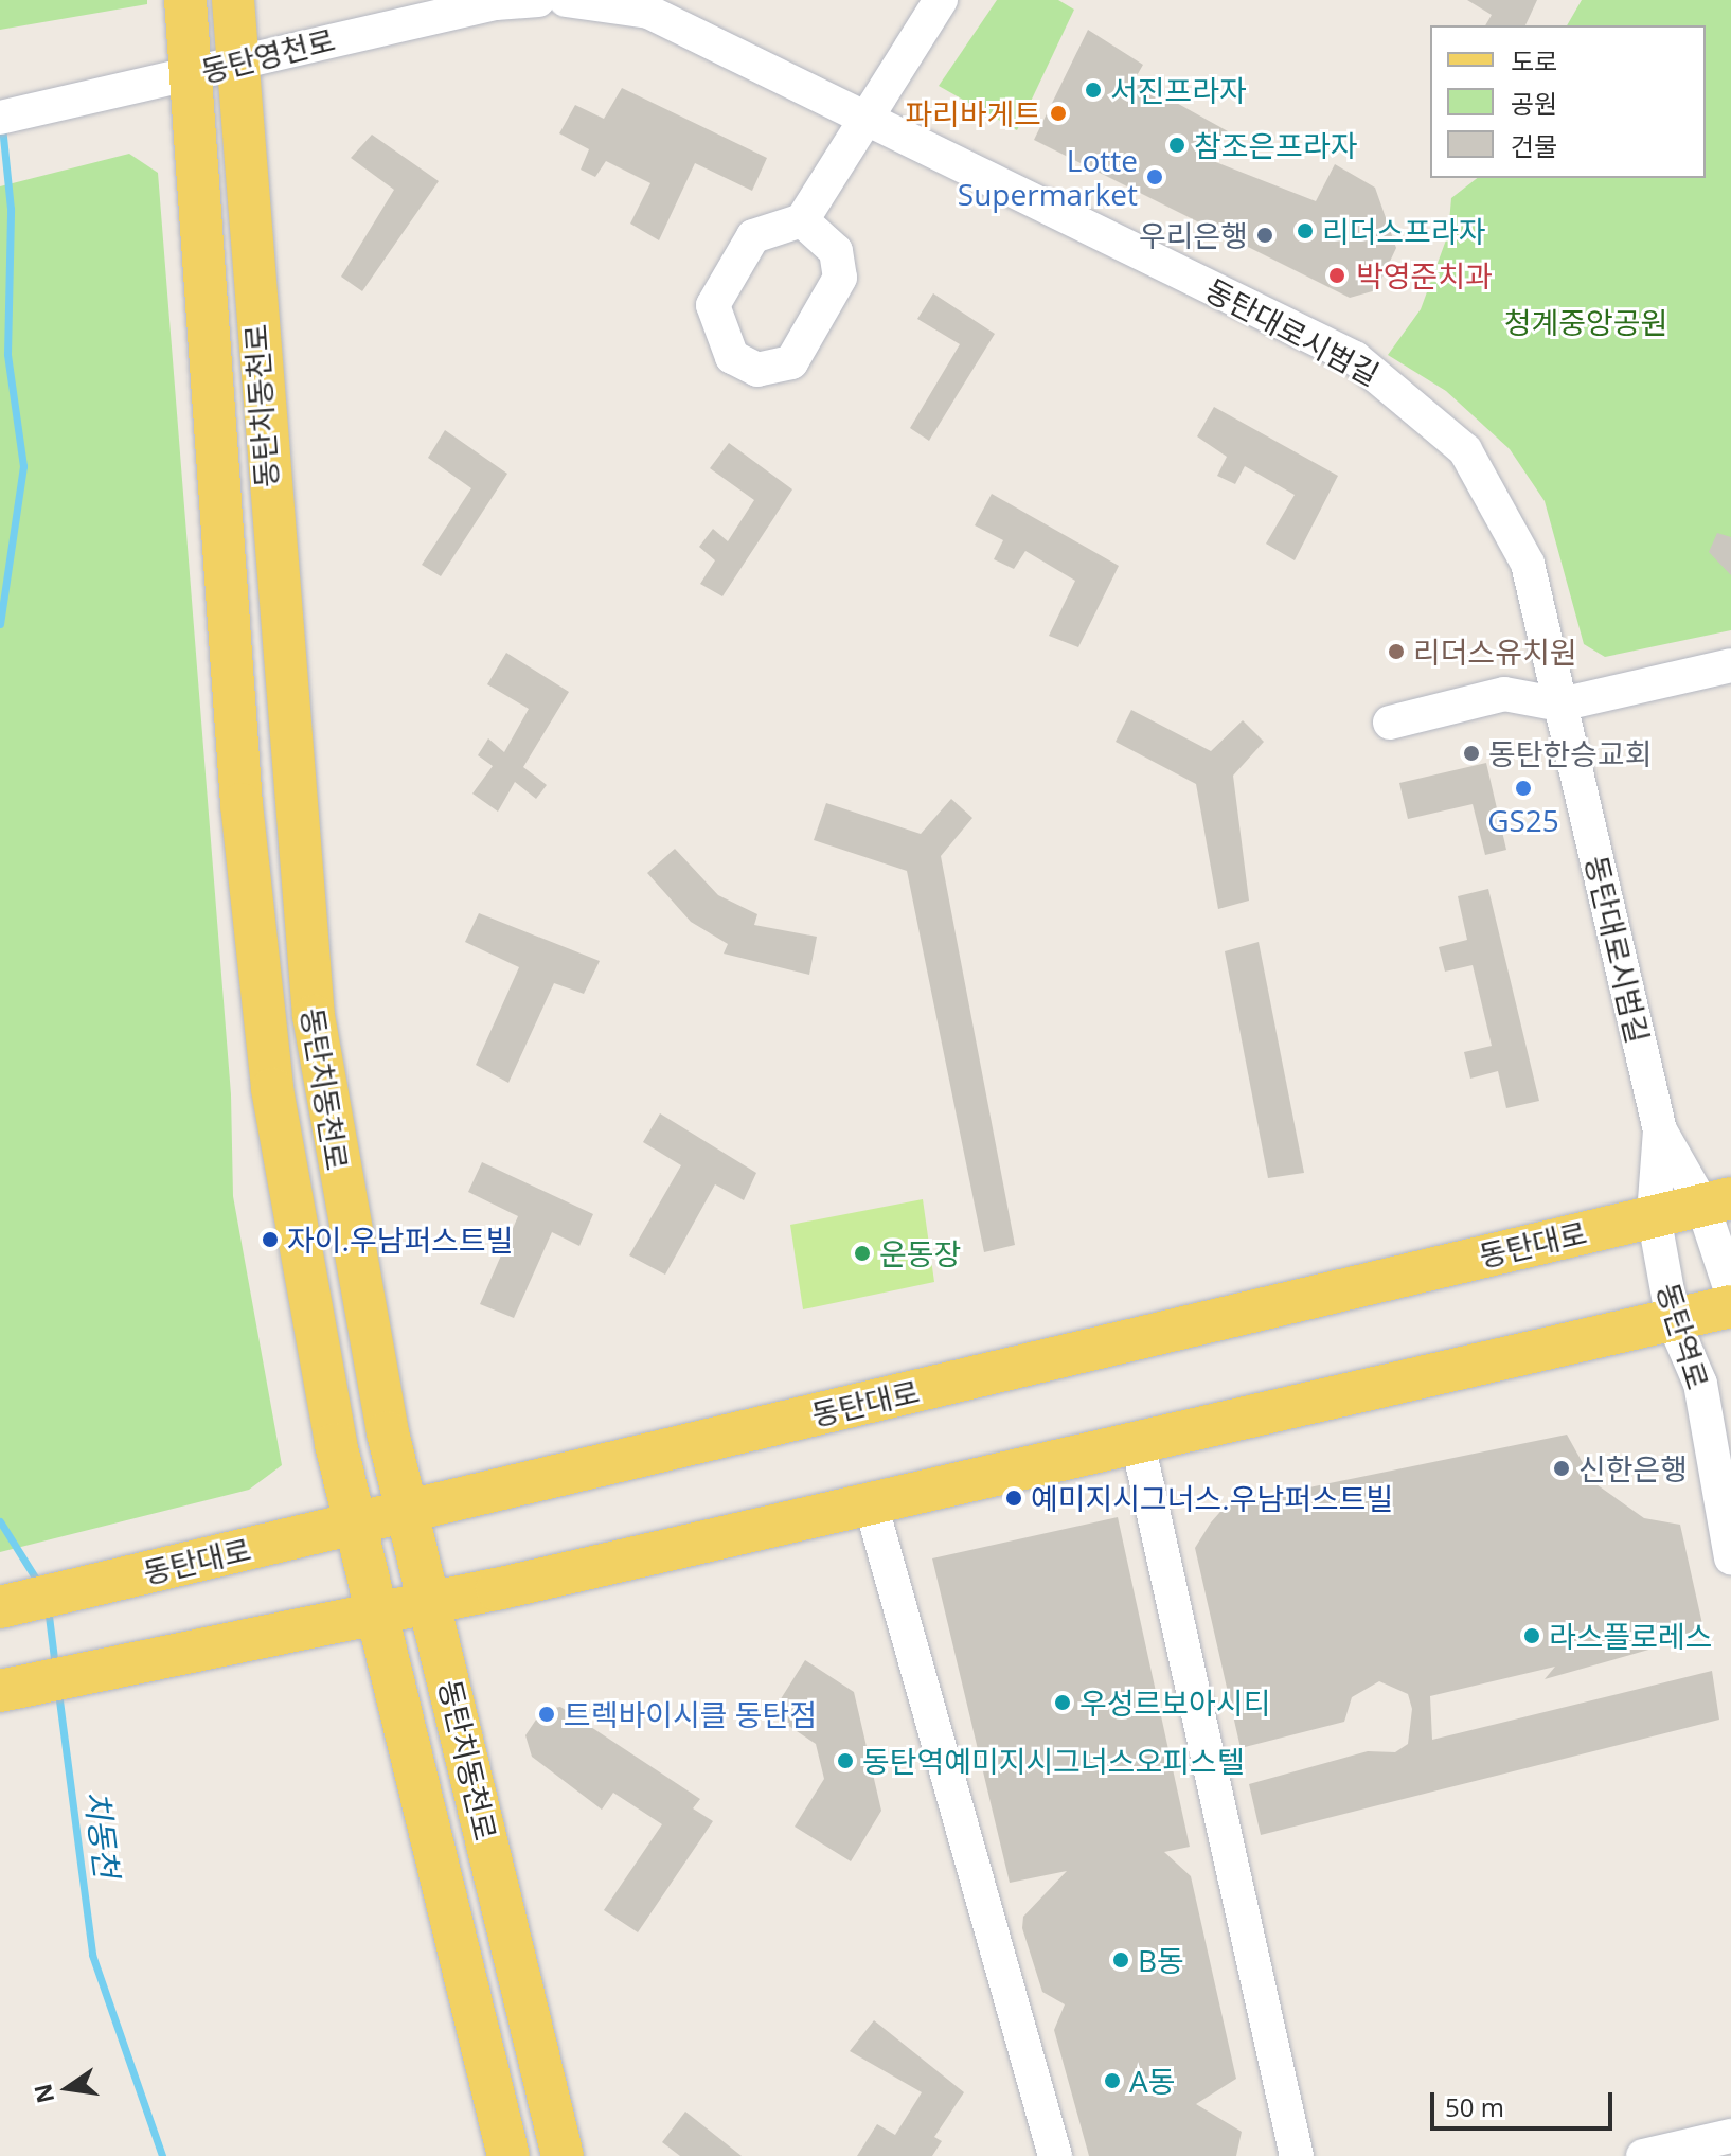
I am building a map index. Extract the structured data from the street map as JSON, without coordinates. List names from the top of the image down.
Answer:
{
  "streets": {
    "main road": ["동탄치동천로", "동탄대로"],
    "street": ["동탄영천로", "동탄대로시범길", "동탄역로"]
  },
  "crossings": [
    ["동탄영천로", "동탄치동천로"],
    ["동탄대로시범길", "동탄대로"],
    ["동탄대로시범길", "동탄역로"],
    ["동탄치동천로", "동탄대로"],
    ["동탄대로", "동탄역로"]
  ],
  "water": ["치동천"],
  "parks": ["청계중앙공원"],
  "places": [
    "서진프라자",
    "파리바게트",
    "참조은프라자",
    "Lotte Supermarket",
    "리더스프라자",
    "우리은행",
    "박영준치과",
    "리더스유치원",
    "동탄한승교회",
    "GS25",
    "자이.우남퍼스트빌",
    "운동장",
    "신한은행",
    "예미지시그너스.우남퍼스트빌",
    "라스플로레스",
    "우성르보아시티",
    "트렉바이시클 동탄점",
    "동탄역예미지시그너스오피스텔",
    "B동",
    "A동"
  ],
  "legend": ["도로", "공원", "건물"],
  "scale_bar": "50 m",
  "north": "left"
}
